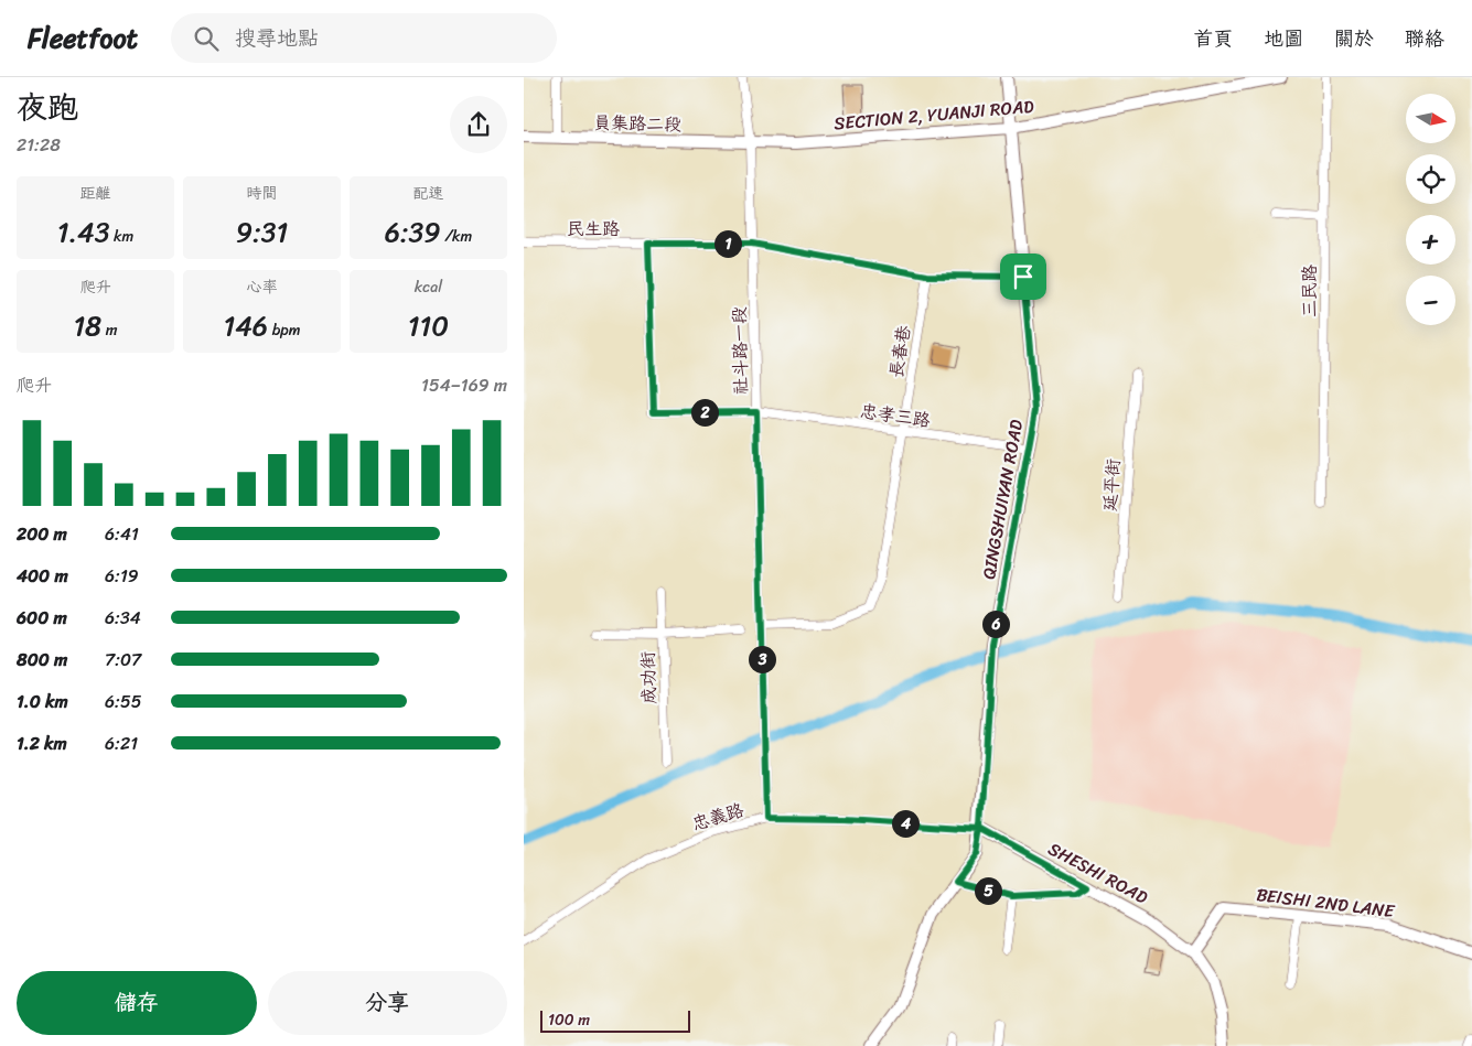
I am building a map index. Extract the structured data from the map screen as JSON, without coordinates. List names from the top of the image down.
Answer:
{
  "streets": {
    "street": [
      "SECTION 2, YUANJI ROAD",
      "員集路二段",
      "民生路",
      "三民路",
      "社斗路一段",
      "長春巷",
      "忠孝三路",
      "延平街",
      "QINGSHUIYAN ROAD",
      "成功街",
      "忠義路",
      "SHESHI ROAD",
      "BEISHI 2ND LANE"
    ]
  },
  "crossings": [
    ["SECTION 2, YUANJI ROAD", "員集路二段"],
    ["SECTION 2, YUANJI ROAD", "社斗路一段"],
    ["SECTION 2, YUANJI ROAD", "QINGSHUIYAN ROAD"],
    ["員集路二段", "社斗路一段"],
    ["民生路", "社斗路一段"],
    ["民生路", "長春巷"],
    ["民生路", "忠孝三路"],
    ["民生路", "QINGSHUIYAN ROAD"],
    ["社斗路一段", "長春巷"],
    ["社斗路一段", "忠孝三路"],
    ["社斗路一段", "忠義路"],
    ["長春巷", "忠孝三路"],
    ["忠孝三路", "QINGSHUIYAN ROAD"],
    ["QINGSHUIYAN ROAD", "忠義路"],
    ["QINGSHUIYAN ROAD", "SHESHI ROAD"],
    ["忠義路", "SHESHI ROAD"],
    ["SHESHI ROAD", "BEISHI 2ND LANE"]
  ],
  "scale_bar": "100 m",
  "north": "right",
  "page": {
    "header": "Fleetfoot",
    "search": "搜尋地點",
    "nav": [
      "首頁",
      "地圖",
      "關於",
      "聯絡"
    ],
    "heading": ["夜跑", "21:28"],
    "map_buttons": ["+", "−"],
    "stats": [
      ["距離", "1.43 km"],
      ["時間", "9:31"],
      ["配速", "6:39 /km"],
      ["爬升", "18 m"],
      ["心率", "146 bpm"],
      ["kcal", "110"]
    ],
    "pins": [
      "1",
      "2",
      "6",
      "3",
      "4",
      "5"
    ],
    "chart": ["爬升", "154–169 m"],
    "list": [
      {
        "name": "200 m",
        "note": "6:41"
      },
      {
        "name": "400 m",
        "note": "6:19"
      },
      {
        "name": "600 m",
        "note": "6:34"
      },
      {
        "name": "800 m",
        "note": "7:07"
      },
      {
        "name": "1.0 km",
        "note": "6:55"
      },
      {
        "name": "1.2 km",
        "note": "6:21"
      }
    ],
    "buttons": ["儲存", "分享"],
    "scale": "100 m"
  }
}
